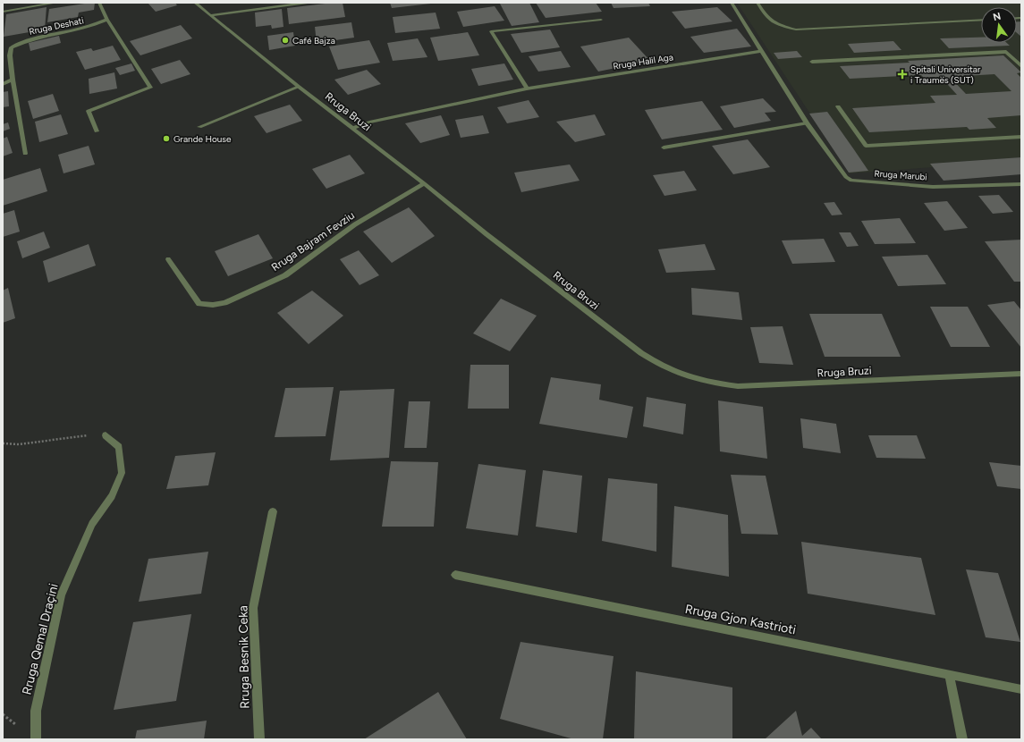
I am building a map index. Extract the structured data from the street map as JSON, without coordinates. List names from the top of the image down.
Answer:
{
  "streets": {
    "street": [
      "Rruga Deshati",
      "Rruga Halil Aga",
      "Rruga Bruzi",
      "Rruga Marubi",
      "Rruga Bajram Fevziu",
      "Rruga Gjon Kastrioti",
      "Rruga Qemal Draçini",
      "Rruga Besnik Ceka"
    ]
  },
  "crossings": [
    ["Rruga Halil Aga", "Rruga Bruzi"],
    ["Rruga Halil Aga", "Rruga Marubi"],
    ["Rruga Bruzi", "Rruga Bajram Fevziu"]
  ],
  "places": {
    "other": ["Café Bajza", "Grande House"],
    "health": ["Spitali Universitar i Traumës (SUT)"]
  },
  "north": "top"
}
